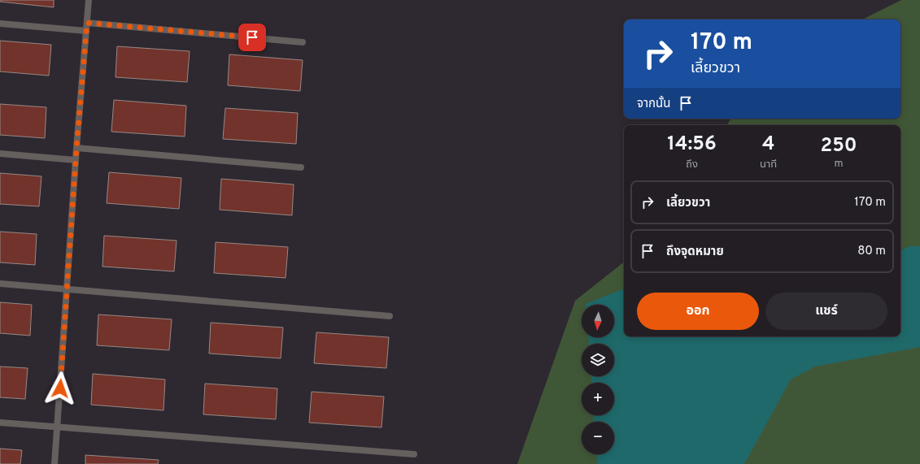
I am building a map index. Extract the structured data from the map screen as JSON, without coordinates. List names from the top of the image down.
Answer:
{
  "north": "bottom",
  "page": {
    "turn": ["170 m", "เลี้ยวขวา"],
    "then": "จากนั้น",
    "eta": [
      "14:56",
      "ถึง",
      "4",
      "นาที",
      "250",
      "m"
    ],
    "list": [
      {
        "name": "เลี้ยวขวา",
        "value": "170 m"
      },
      {
        "name": "ถึงจุดหมาย",
        "value": "80 m"
      }
    ],
    "buttons": ["ออก", "แชร์"],
    "map_buttons": ["+", "−"]
  }
}
